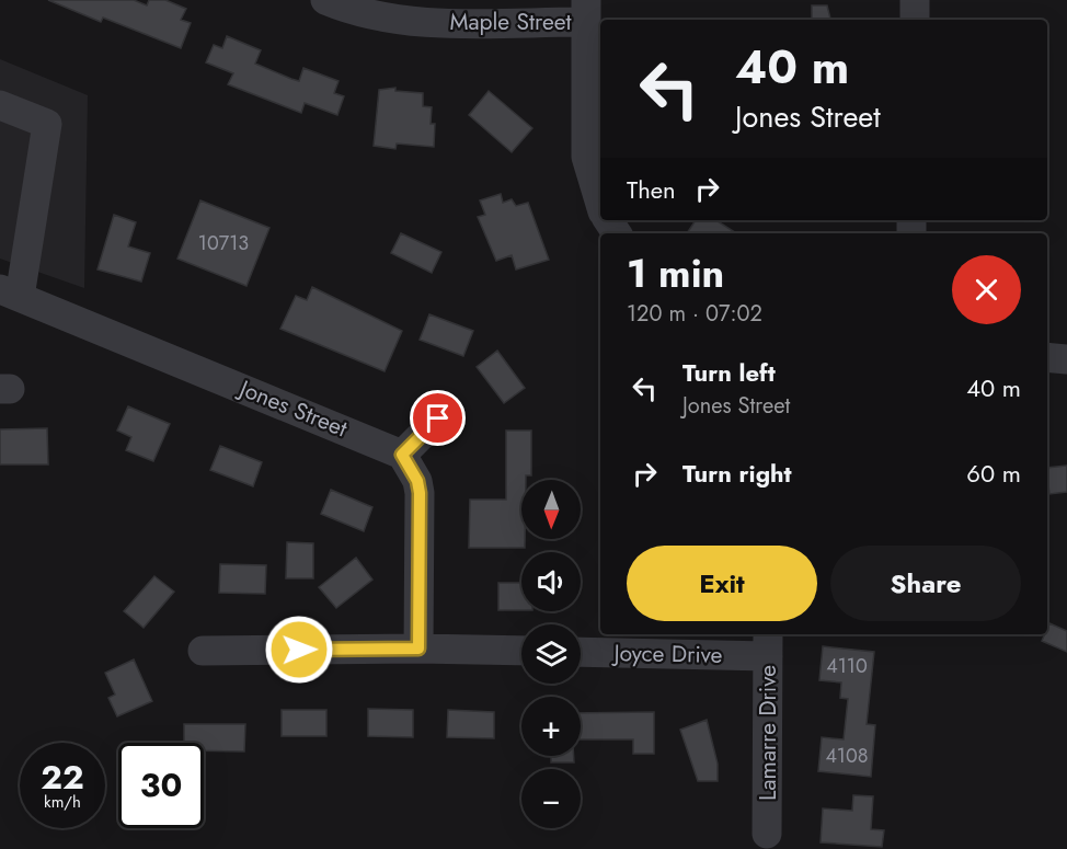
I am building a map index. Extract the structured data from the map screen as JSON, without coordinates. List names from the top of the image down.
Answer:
{
  "streets": {
    "street": [
      "Maple Street",
      "Jones Street",
      "Joyce Drive",
      "Lamarre Drive"
    ]
  },
  "crossings": [
    ["Joyce Drive", "Lamarre Drive"]
  ],
  "house_numbers": ["10713", "4110", "4108"],
  "north": "bottom",
  "page": {
    "turn": ["40 m", "Jones Street"],
    "then": "Then",
    "heading": ["1 min", "120 m · 07:02"],
    "list": [
      {
        "name": "Turn left",
        "note": "Jones Street",
        "value": "40 m"
      },
      {
        "name": "Turn right",
        "value": "60 m"
      }
    ],
    "map_buttons": ["+", "−"],
    "buttons": ["Exit", "Share"],
    "speed": "22 km/h",
    "limit": "30"
  }
}
